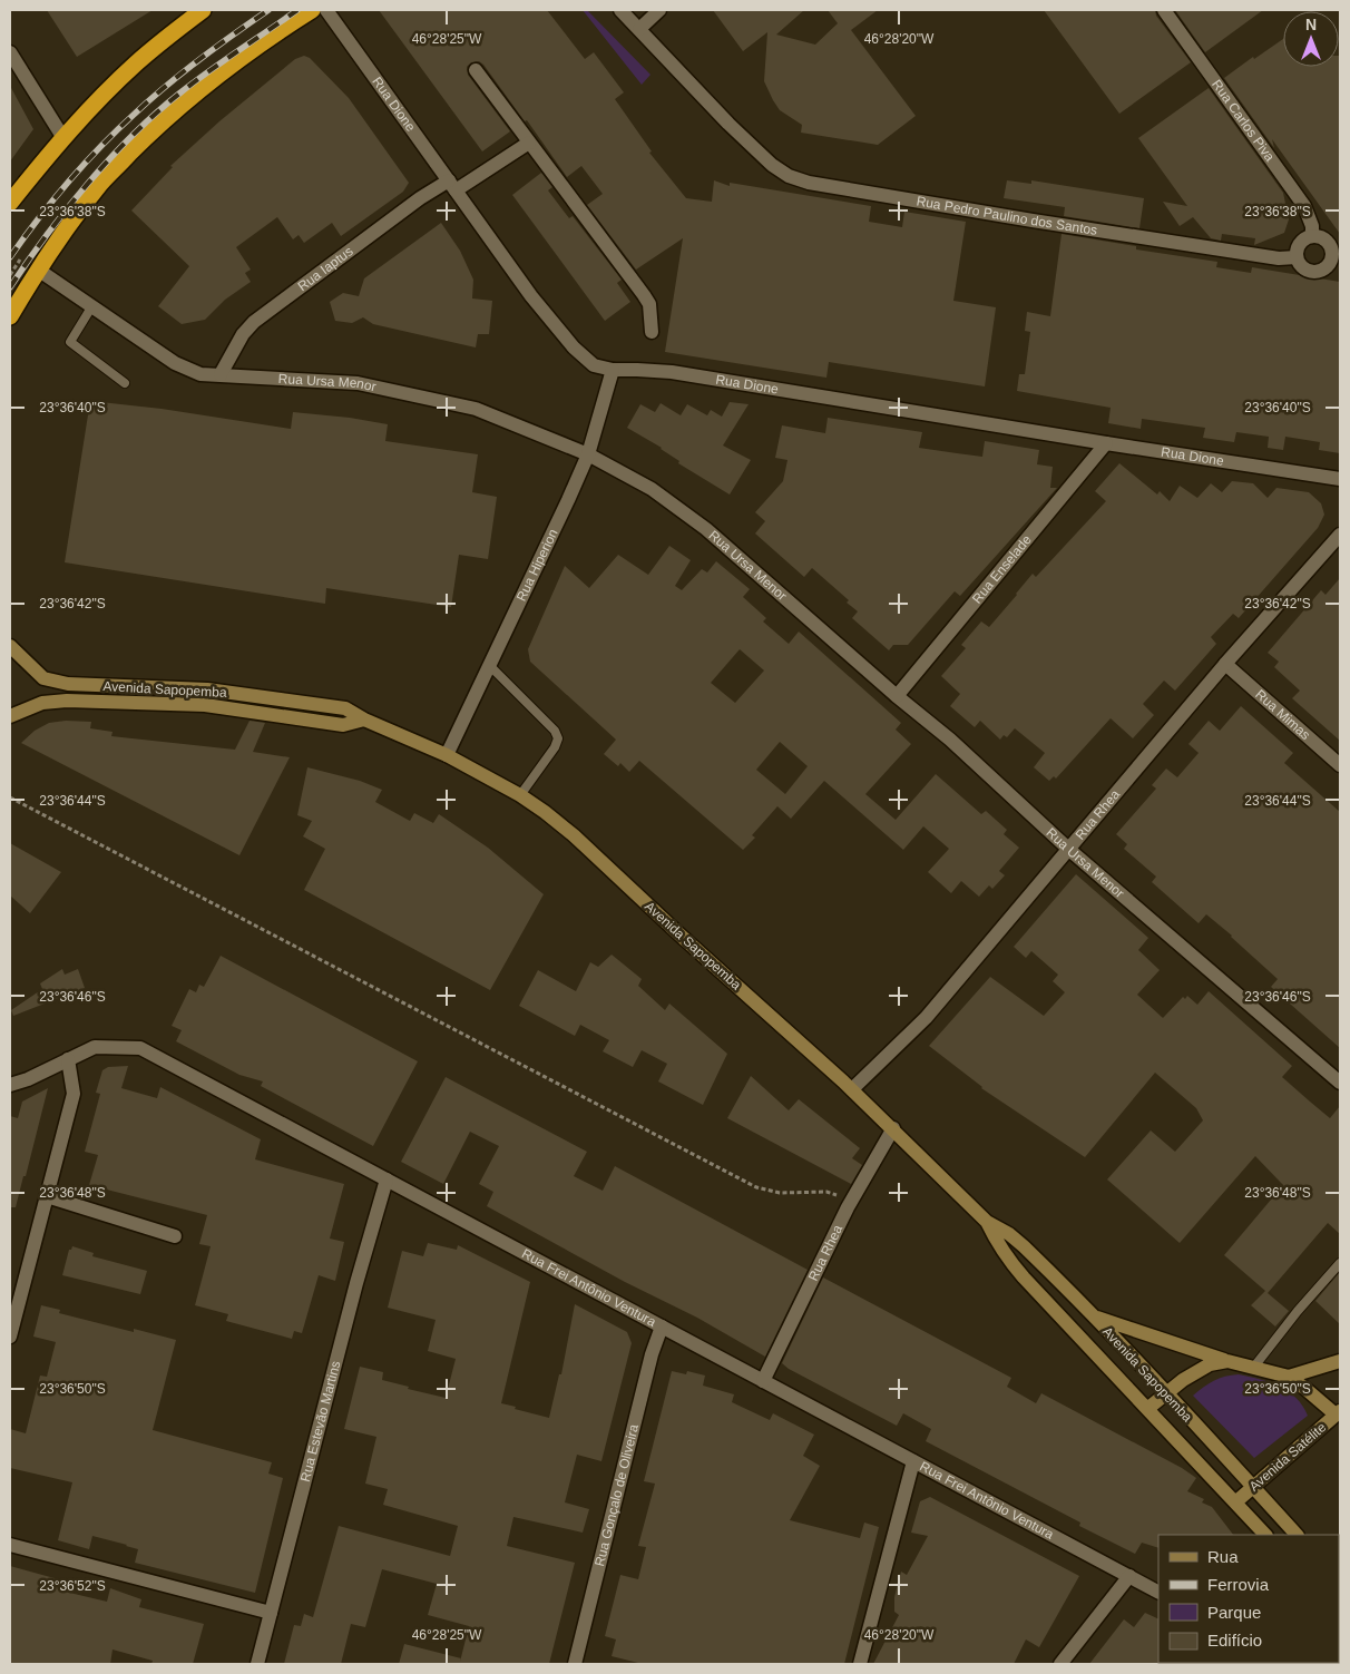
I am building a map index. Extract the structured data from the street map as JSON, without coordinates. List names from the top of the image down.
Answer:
{
  "streets": {
    "main road": ["Avenida Sapopemba", "Avenida Satélite"],
    "street": [
      "Rua Dione",
      "Rua Carlos Piva",
      "Rua Pedro Paulino dos Santos",
      "Rua Iaptus",
      "Rua Ursa Menor",
      "Rua Hiperion",
      "Rua Enselade",
      "Rua Mimas",
      "Rua Rhea",
      "Rua Frei Antônio Ventura",
      "Rua Estevão Martins",
      "Rua Gonçalo de Oliveira"
    ]
  },
  "crossings": [
    ["Rua Dione", "Rua Iaptus"],
    ["Rua Dione", "Rua Hiperion"],
    ["Rua Dione", "Rua Enselade"],
    ["Rua Carlos Piva", "Rua Pedro Paulino dos Santos"],
    ["Rua Iaptus", "Rua Ursa Menor"],
    ["Rua Ursa Menor", "Rua Hiperion"],
    ["Rua Ursa Menor", "Rua Enselade"],
    ["Rua Ursa Menor", "Rua Rhea"],
    ["Rua Hiperion", "Avenida Sapopemba"],
    ["Avenida Sapopemba", "Rua Rhea"],
    ["Avenida Sapopemba", "Avenida Satélite"],
    ["Rua Mimas", "Rua Rhea"],
    ["Rua Rhea", "Rua Frei Antônio Ventura"],
    ["Rua Frei Antônio Ventura", "Rua Estevão Martins"],
    ["Rua Frei Antônio Ventura", "Rua Gonçalo de Oliveira"]
  ],
  "legend": [
    "Rua",
    "Ferrovia",
    "Parque",
    "Edifício"
  ],
  "north": "top",
  "coordinates": [
    "46°28'25\"W",
    "46°28'20\"W",
    "23°36'38\"S",
    "23°36'40\"S",
    "23°36'42\"S",
    "23°36'44\"S",
    "23°36'46\"S",
    "23°36'48\"S",
    "23°36'50\"S",
    "23°36'52\"S"
  ]
}
